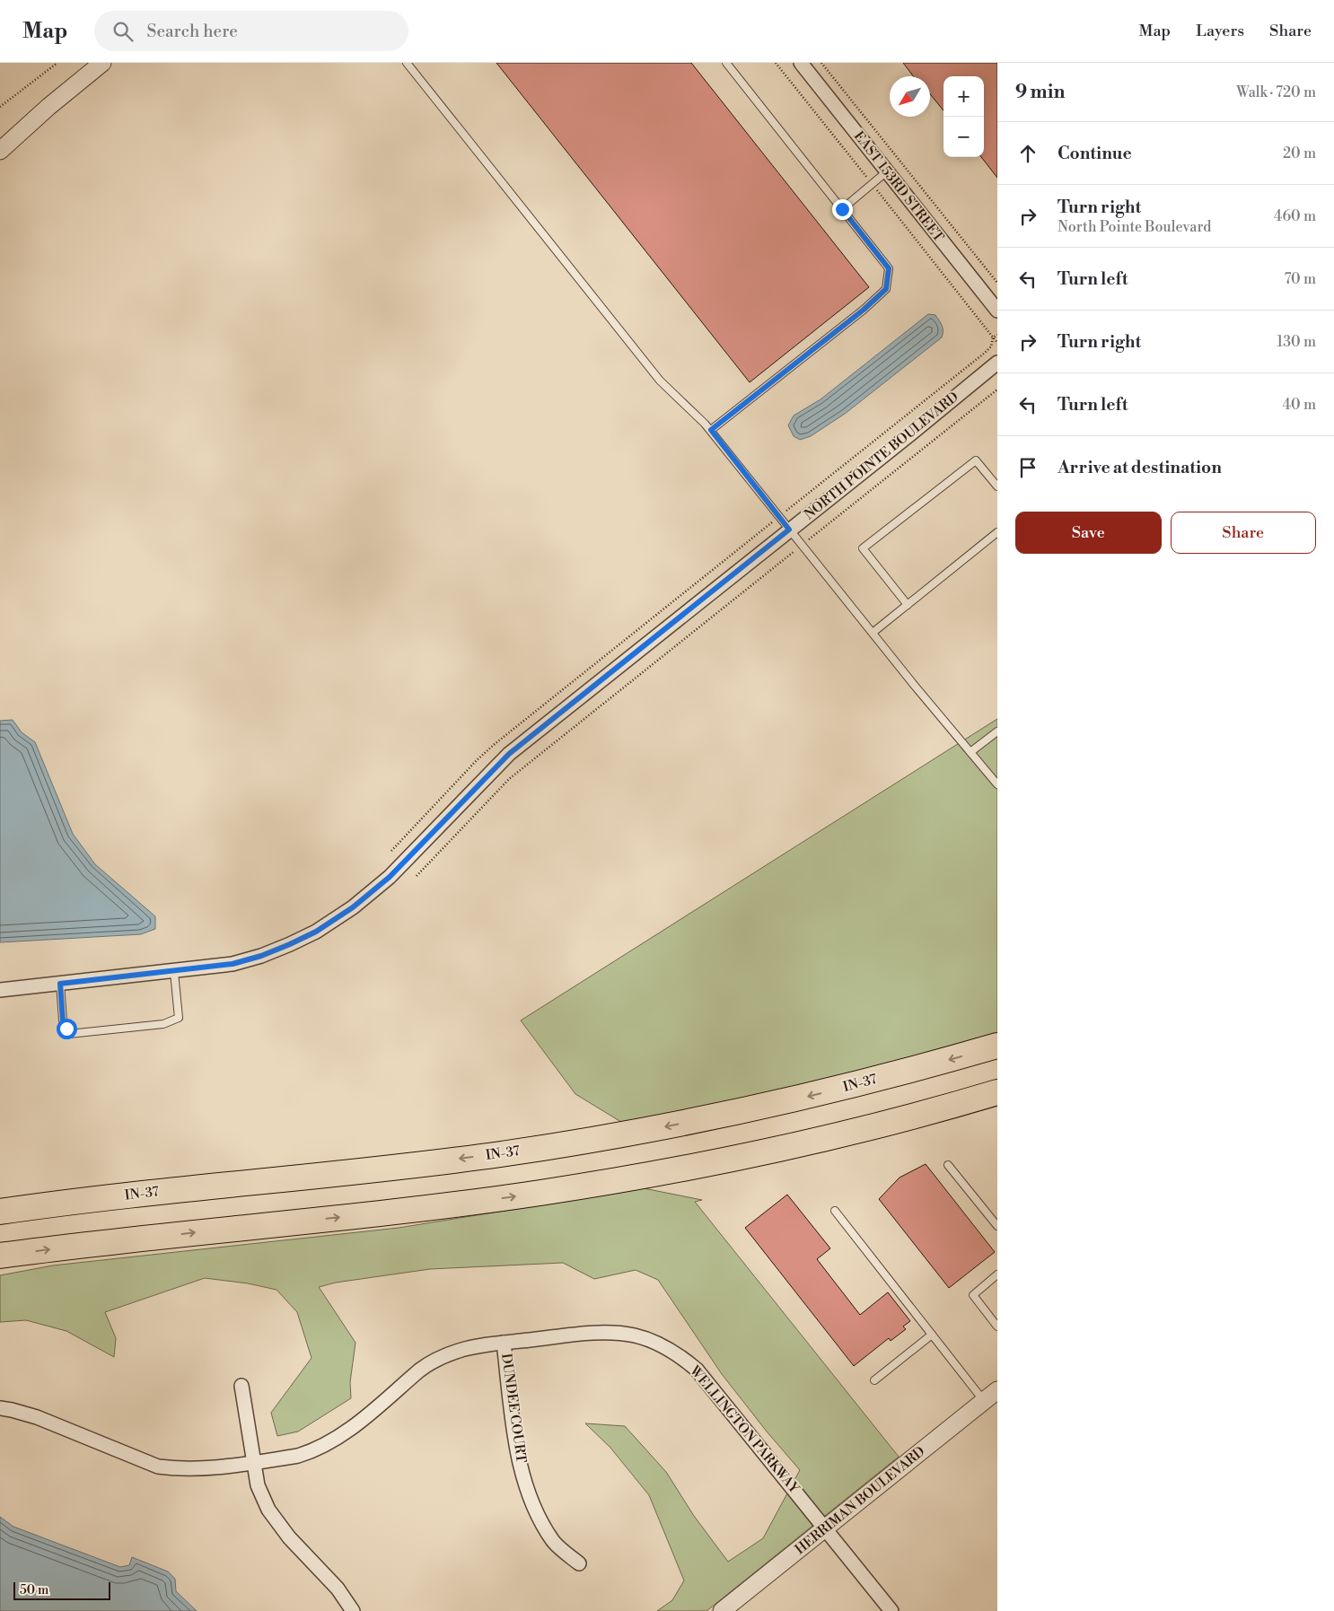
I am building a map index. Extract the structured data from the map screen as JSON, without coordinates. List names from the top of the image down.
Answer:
{
  "streets": {
    "highway": ["IN-37"],
    "street": [
      "EAST 153RD STREET",
      "NORTH POINTE BOULEVARD",
      "DUNDEE COURT",
      "WELLINGTON PARKWAY",
      "HERRIMAN BOULEVARD"
    ]
  },
  "crossings": [
    ["DUNDEE COURT", "WELLINGTON PARKWAY"],
    ["WELLINGTON PARKWAY", "HERRIMAN BOULEVARD"]
  ],
  "scale_bar": "50 m",
  "north": "bottom left",
  "page": {
    "header": "Map",
    "search": "Search here",
    "nav": ["Map", "Layers", "Share"],
    "heading": ["9 min", "Walk · 720 m"],
    "map_buttons": ["+", "−"],
    "list": [
      ["Continue", "20 m"],
      ["Turn right", "North Pointe Boulevard", "460 m"],
      ["Turn left", "70 m"],
      ["Turn right", "130 m"],
      ["Turn left", "40 m"],
      "Arrive at destination"
    ],
    "buttons": ["Save", "Share"],
    "scale": "50 m"
  }
}
